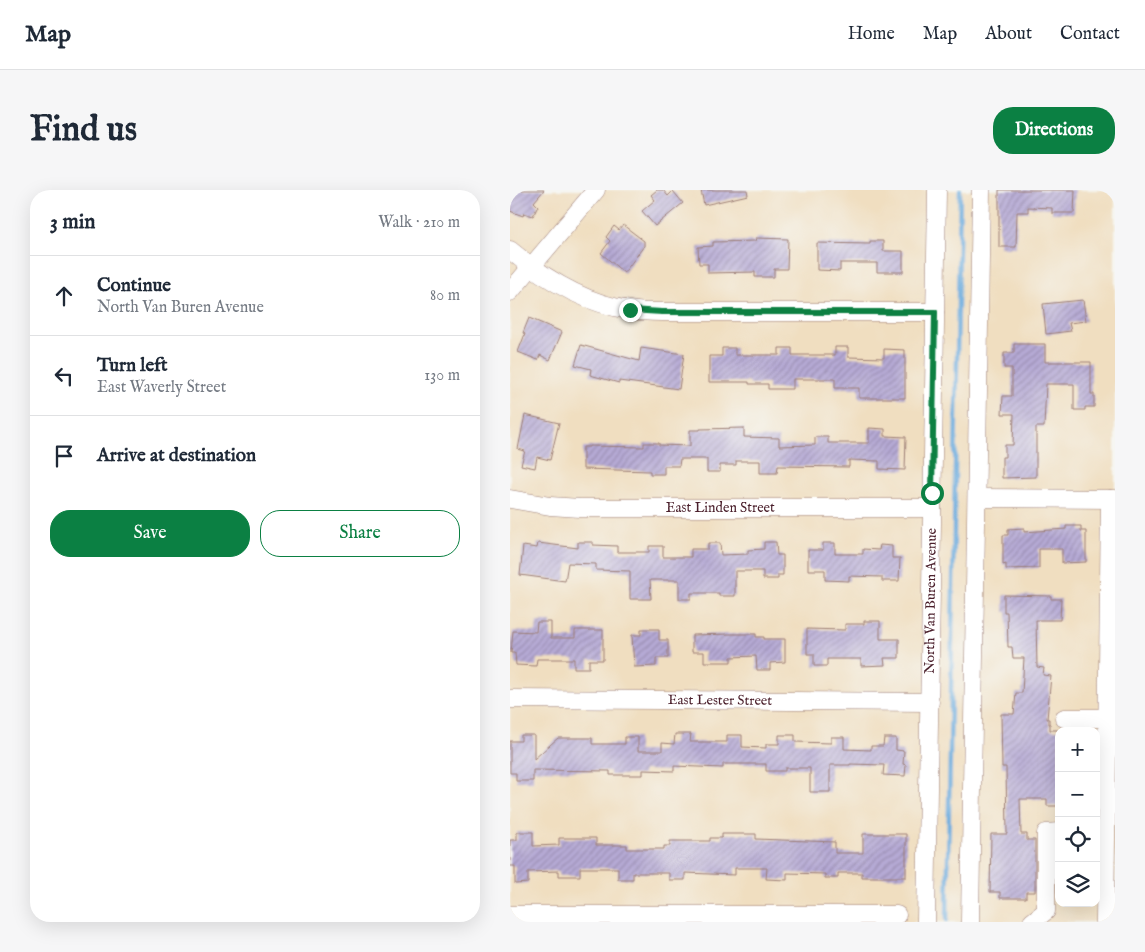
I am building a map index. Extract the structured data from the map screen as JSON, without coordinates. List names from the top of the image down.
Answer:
{
  "streets": {
    "street": ["East Linden Street", "North Van Buren Avenue", "East Lester Street"]
  },
  "crossings": [
    ["East Linden Street", "North Van Buren Avenue"],
    ["North Van Buren Avenue", "East Lester Street"]
  ],
  "page": {
    "header": "Map",
    "nav": [
      "Home",
      "Map",
      "About",
      "Contact"
    ],
    "buttons": [
      "Directions",
      ["Save", "Share"]
    ],
    "title": "Find us",
    "heading": ["3 min", "Walk · 210 m"],
    "list": [
      ["Continue", "North Van Buren Avenue", "80 m"],
      ["Turn left", "East Waverly Street", "130 m"],
      "Arrive at destination"
    ],
    "map_buttons": ["+", "−"]
  }
}
